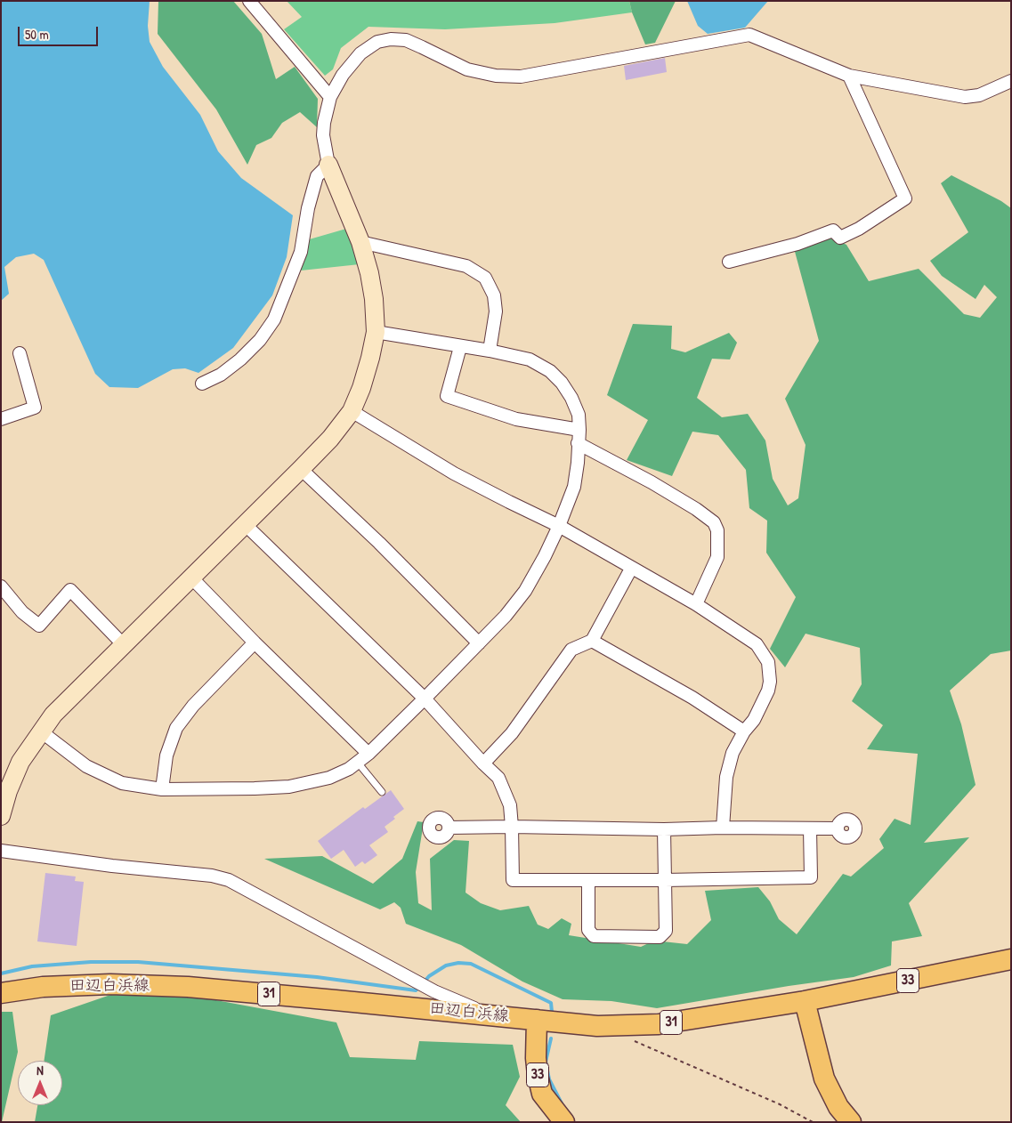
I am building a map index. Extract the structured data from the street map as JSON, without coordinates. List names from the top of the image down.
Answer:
{
  "streets": {
    "main road": ["33", "田辺白浜線", "31"]
  },
  "crossings": [
    ["33", "田辺白浜線"]
  ],
  "scale_bar": "50 m",
  "north": "top"
}
